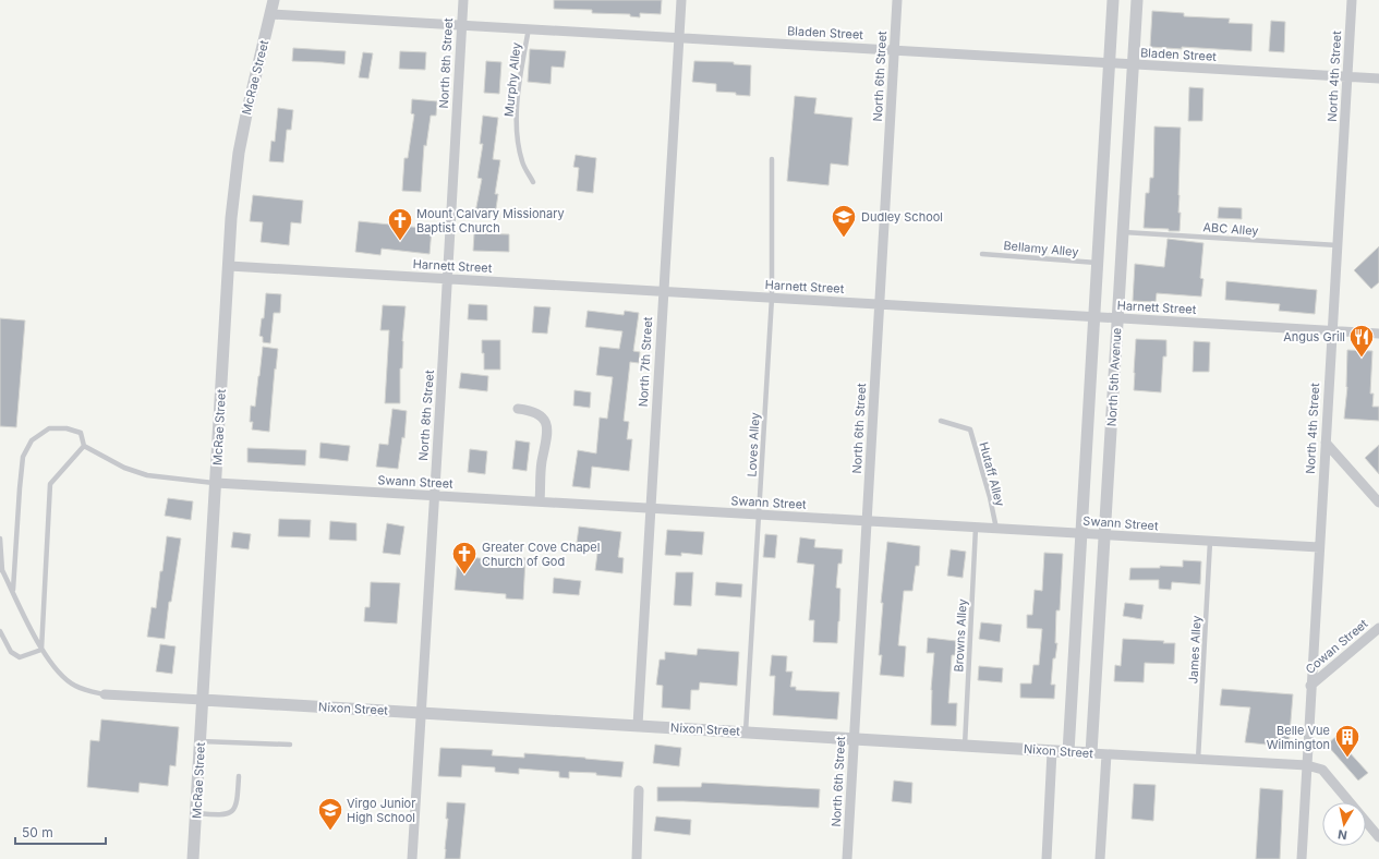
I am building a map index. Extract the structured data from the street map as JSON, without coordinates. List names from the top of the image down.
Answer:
{
  "streets": {
    "street": [
      "Bladen Street",
      "North 8th Street",
      "North 6th Street",
      "North 4th Street",
      "McRae Street",
      "Harnett Street",
      "North 7th Street",
      "North 5th Avenue",
      "Swann Street",
      "Cowan Street",
      "Nixon Street"
    ],
    "lane": [
      "Murphy Alley",
      "ABC Alley",
      "Bellamy Alley",
      "Loves Alley",
      "Hutaff Alley",
      "Browns Alley",
      "James Alley"
    ]
  },
  "crossings": [
    ["Bladen Street", "North 8th Street"],
    ["Bladen Street", "North 6th Street"],
    ["Bladen Street", "North 4th Street"],
    ["Bladen Street", "McRae Street"],
    ["Bladen Street", "Murphy Alley"],
    ["Bladen Street", "North 7th Street"],
    ["Bladen Street", "North 5th Avenue"],
    ["North 8th Street", "Harnett Street"],
    ["North 8th Street", "Swann Street"],
    ["North 8th Street", "Nixon Street"],
    ["North 6th Street", "Harnett Street"],
    ["North 6th Street", "Swann Street"],
    ["North 6th Street", "Nixon Street"],
    ["North 4th Street", "ABC Alley"],
    ["North 4th Street", "Harnett Street"],
    ["North 4th Street", "Swann Street"],
    ["North 4th Street", "Cowan Street"],
    ["North 4th Street", "Nixon Street"],
    ["McRae Street", "Harnett Street"],
    ["McRae Street", "Swann Street"],
    ["McRae Street", "Nixon Street"],
    ["ABC Alley", "North 5th Avenue"],
    ["Bellamy Alley", "North 5th Avenue"],
    ["Harnett Street", "North 7th Street"],
    ["Harnett Street", "North 5th Avenue"],
    ["Harnett Street", "Loves Alley"],
    ["North 7th Street", "Swann Street"],
    ["North 7th Street", "Nixon Street"],
    ["North 5th Avenue", "Swann Street"],
    ["North 5th Avenue", "Nixon Street"],
    ["Loves Alley", "Swann Street"],
    ["Loves Alley", "Nixon Street"],
    ["Hutaff Alley", "Swann Street"],
    ["Swann Street", "Browns Alley"],
    ["Swann Street", "James Alley"],
    ["Browns Alley", "Nixon Street"],
    ["James Alley", "Nixon Street"]
  ],
  "places": {
    "school or university": ["Dudley School", "Virgo Junior High School"],
    "church": ["Mount Calvary Missionary Baptist Church", "Greater Cove Chapel Church of God"],
    "restaurant": ["Angus Grill"],
    "building": ["Belle Vue Wilmington"]
  },
  "scale_bar": "50 m",
  "north": "bottom"
}
